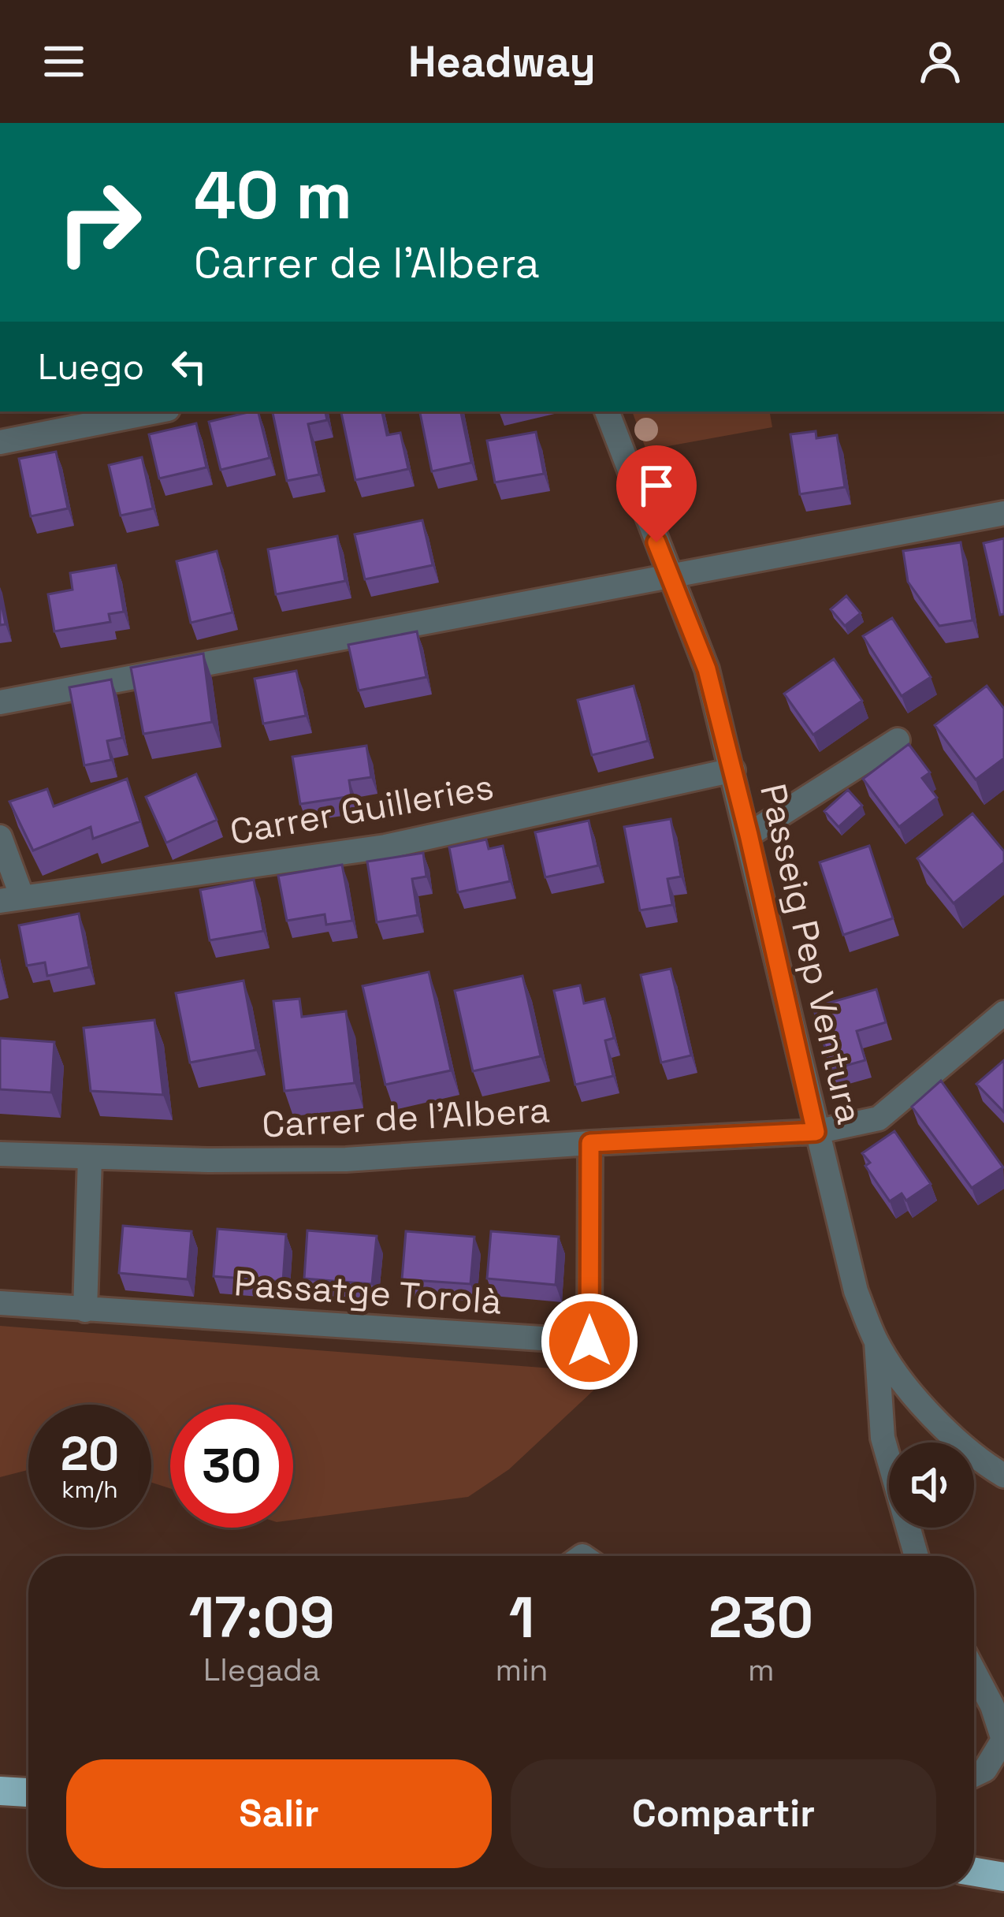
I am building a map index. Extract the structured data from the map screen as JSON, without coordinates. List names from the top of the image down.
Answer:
{
  "streets": {
    "street": [
      "Carrer Guilleries",
      "Passeig Pep Ventura",
      "Carrer de l'Albera",
      "Passatge Torolà"
    ]
  },
  "crossings": [
    ["Carrer Guilleries", "Passeig Pep Ventura"],
    ["Passeig Pep Ventura", "Carrer de l'Albera"],
    ["Carrer de l'Albera", "Passatge Torolà"]
  ],
  "page": {
    "header": "Headway",
    "turn": ["40 m", "Carrer de l'Albera"],
    "then": "Luego",
    "speed": "20 km/h",
    "limit": "30",
    "eta": [
      "17:09",
      "Llegada",
      "1",
      "min",
      "230",
      "m"
    ],
    "buttons": ["Salir", "Compartir"]
  }
}
